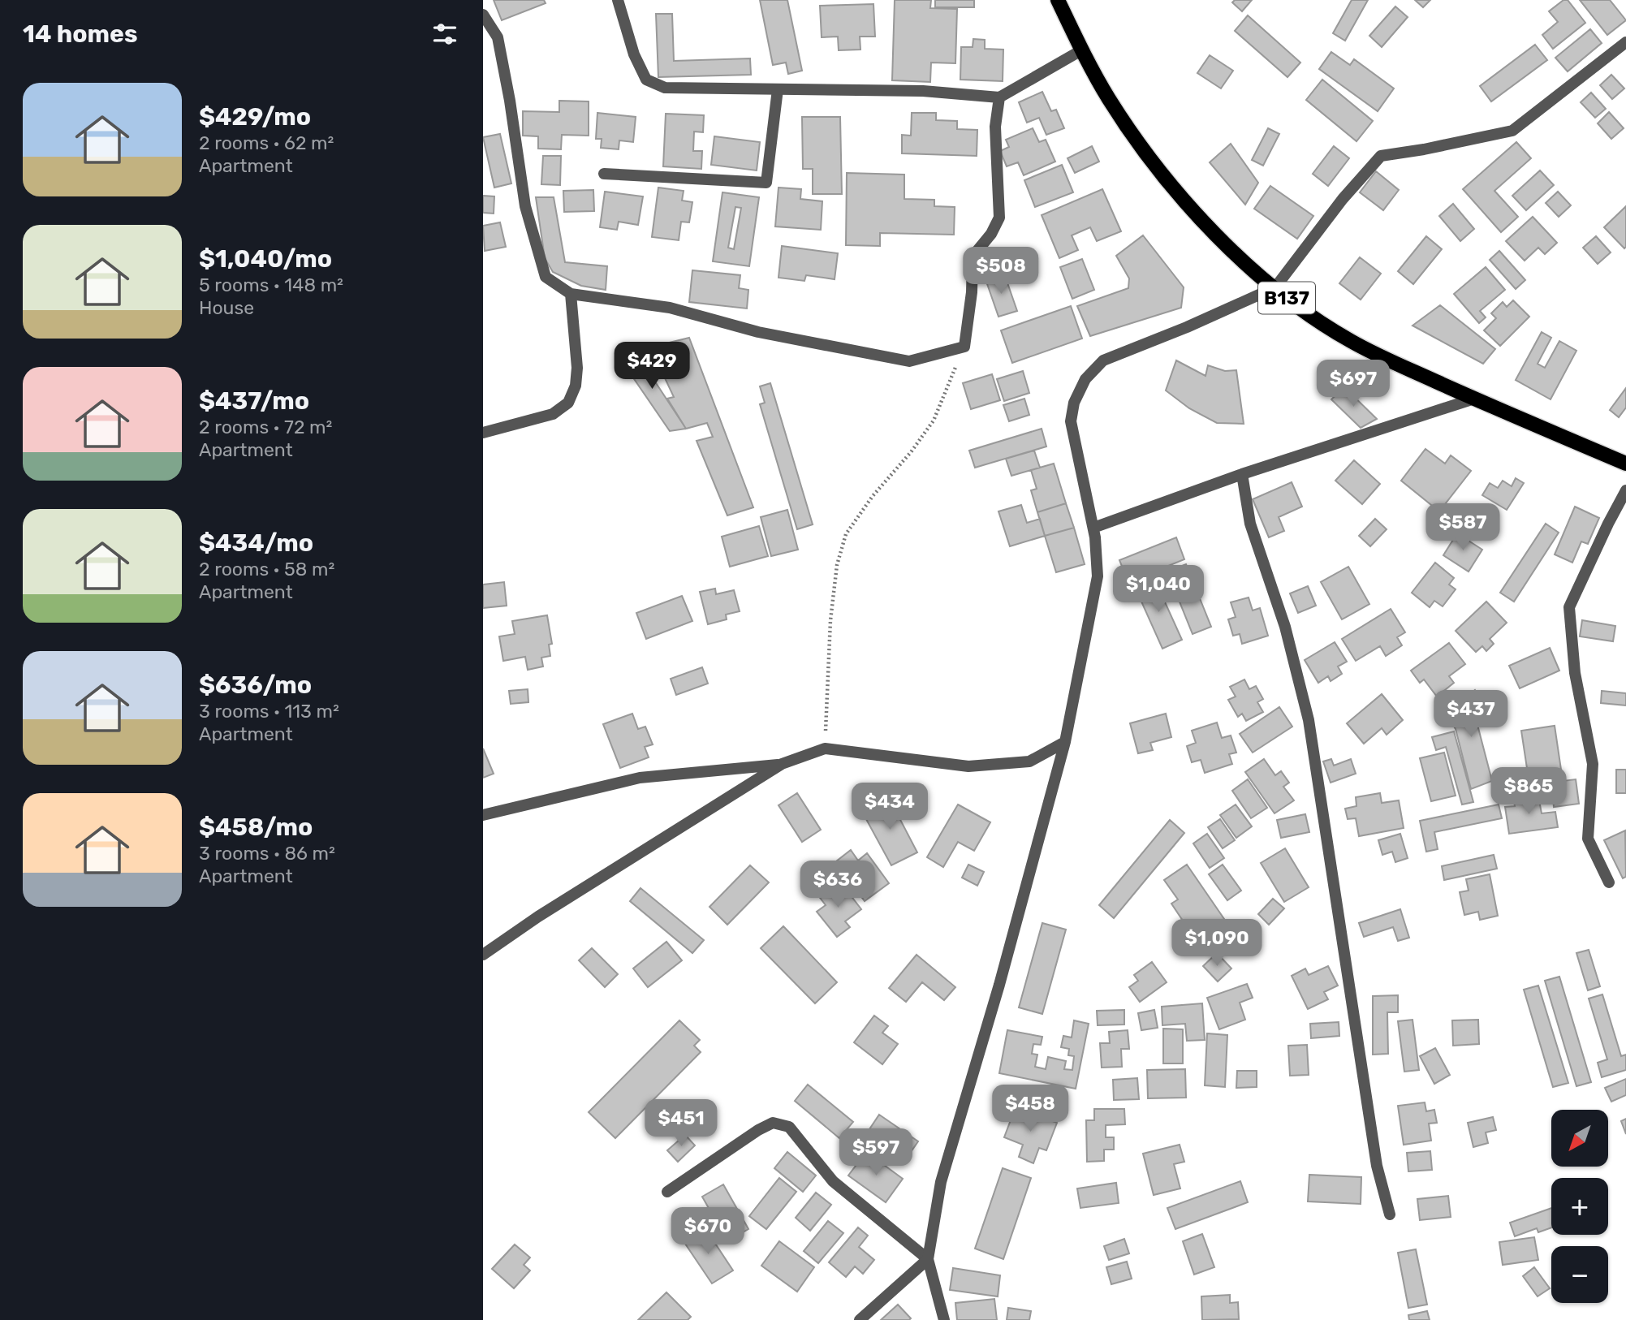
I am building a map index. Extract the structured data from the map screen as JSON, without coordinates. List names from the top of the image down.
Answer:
{
  "streets": {
    "main road": ["B137"]
  },
  "north": "bottom left",
  "page": {
    "heading": "14 homes",
    "list": [
      {
        "name": "$429/mo",
        "note": "2 rooms · 62 m² · Apartment"
      },
      {
        "name": "$1,040/mo",
        "note": "5 rooms · 148 m² · House"
      },
      {
        "name": "$437/mo",
        "note": "2 rooms · 72 m² · Apartment"
      },
      {
        "name": "$434/mo",
        "note": "2 rooms · 58 m² · Apartment"
      },
      {
        "name": "$636/mo",
        "note": "3 rooms · 113 m² · Apartment"
      },
      {
        "name": "$458/mo",
        "note": "3 rooms · 86 m² · Apartment"
      }
    ],
    "price": [
      "$508",
      "$429",
      "$697",
      "$587",
      "$1,040",
      "$437",
      "$865",
      "$434",
      "$636",
      "$1,090",
      "$458",
      "$451",
      "$597",
      "$670"
    ],
    "map_buttons": ["+", "−"]
  }
}
